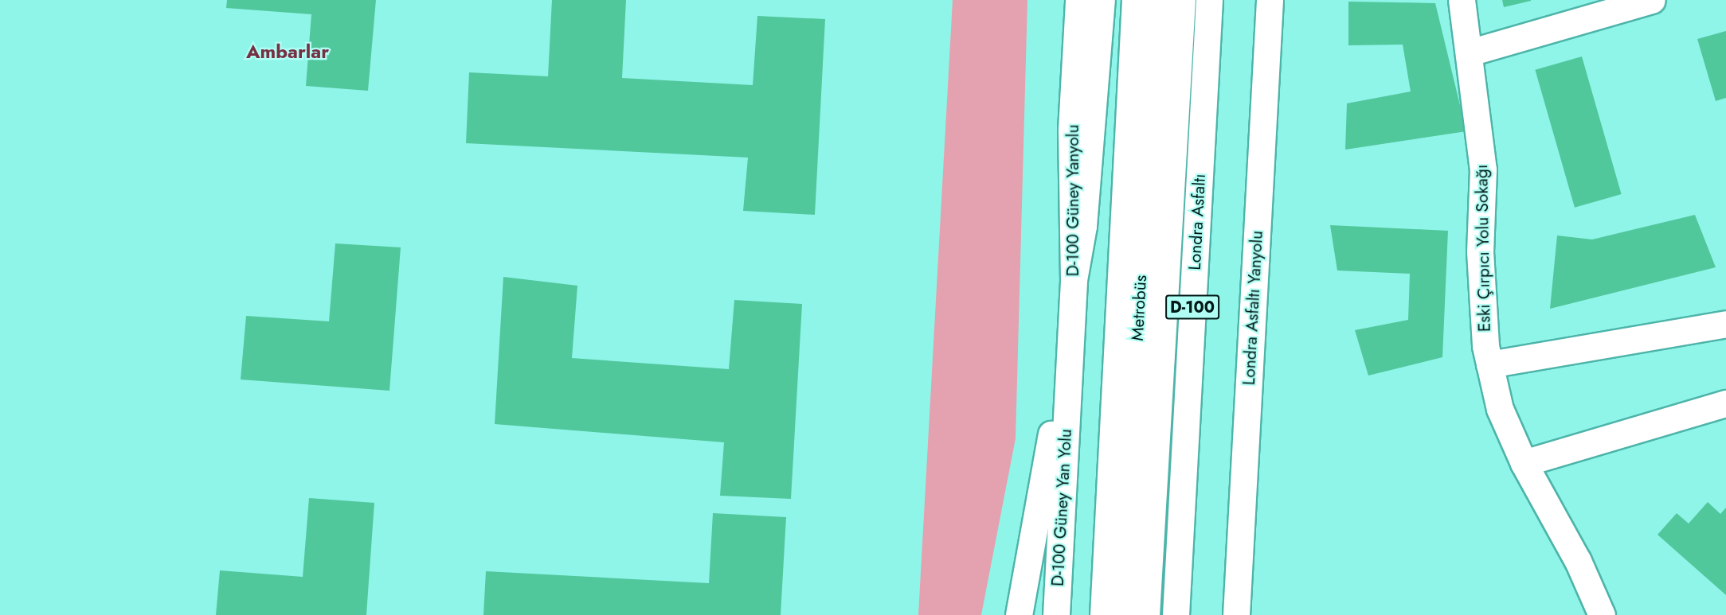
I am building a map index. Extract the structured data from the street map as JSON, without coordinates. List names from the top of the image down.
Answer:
{
  "streets": {
    "main road": [
      "D-100 Güney Yanyolu",
      "Londra Asfaltı",
      "Eski Çırpıcı Yolu Sokağı",
      "D-100",
      "Metrobüs",
      "Londra Asfaltı Yanyolu",
      "D-100 Güney Yan Yolu"
    ]
  },
  "crossings": [
    ["D-100 Güney Yanyolu", "D-100 Güney Yan Yolu"]
  ],
  "districts": ["Ambarlar"]
}
